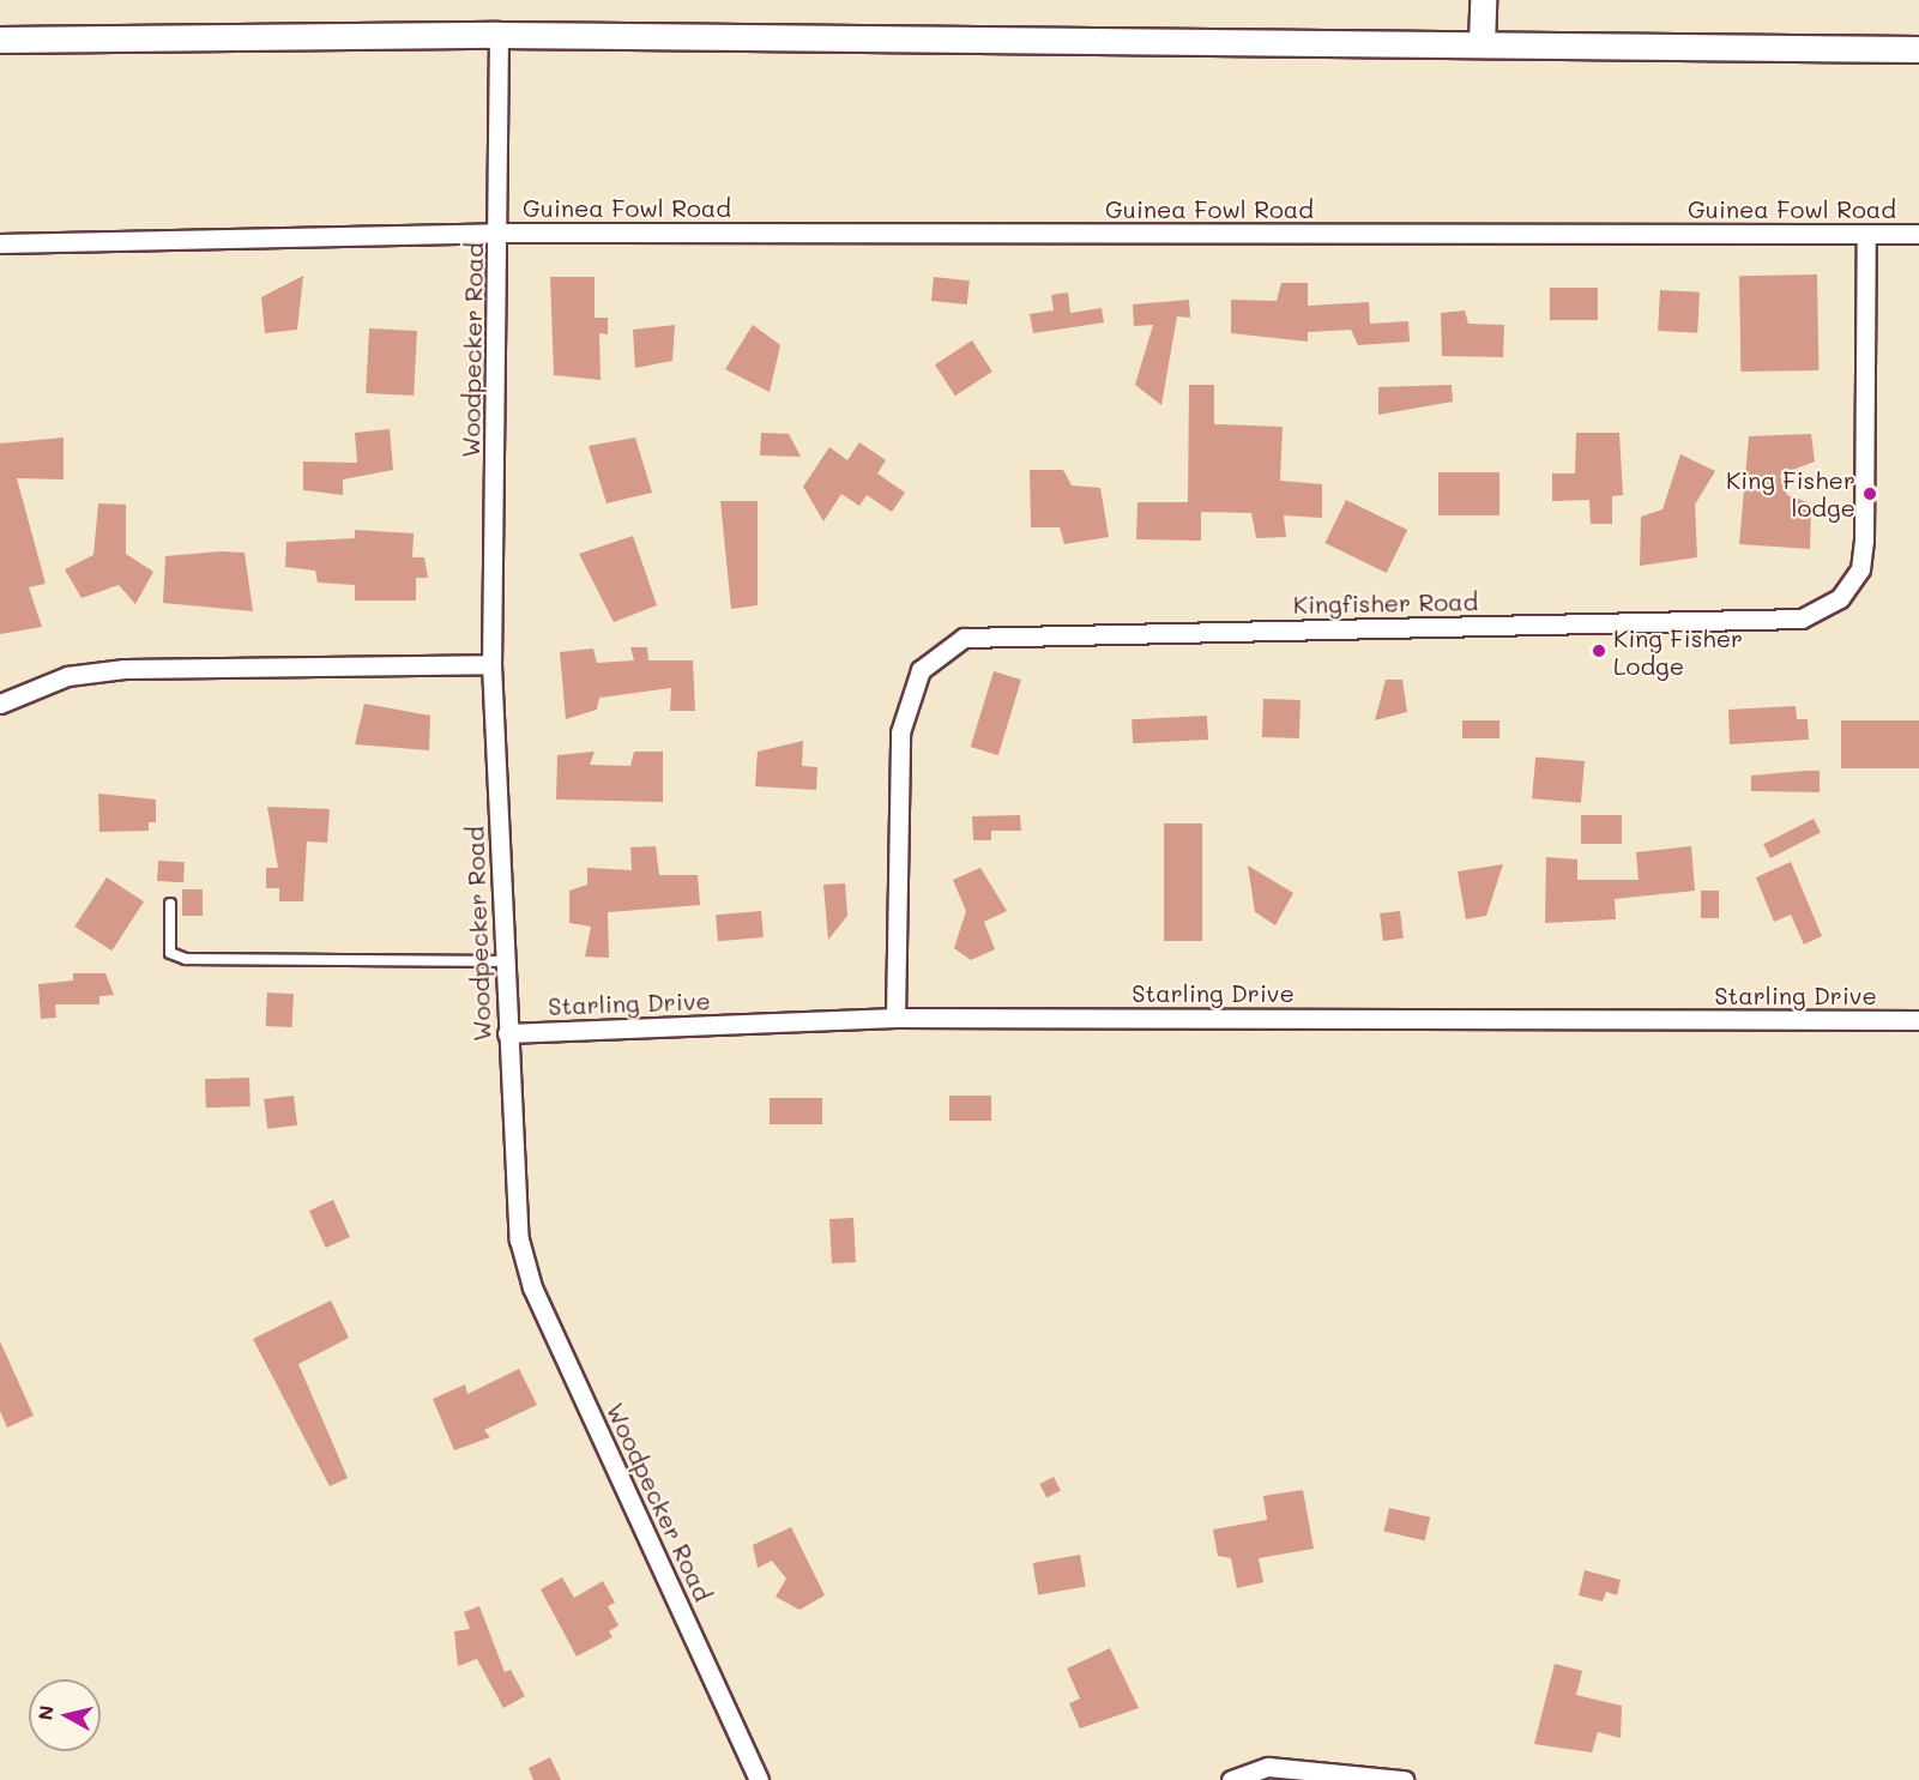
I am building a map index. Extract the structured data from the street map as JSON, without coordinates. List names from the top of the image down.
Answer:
{
  "streets": {
    "street": [
      "Guinea Fowl Road",
      "Woodpecker Road",
      "Kingfisher Road",
      "Starling Drive"
    ]
  },
  "crossings": [
    ["Guinea Fowl Road", "Woodpecker Road"],
    ["Guinea Fowl Road", "Kingfisher Road"],
    ["Woodpecker Road", "Starling Drive"],
    ["Kingfisher Road", "Starling Drive"]
  ],
  "places": ["King Fisher lodge", "King Fisher Lodge"],
  "north": "left"
}
